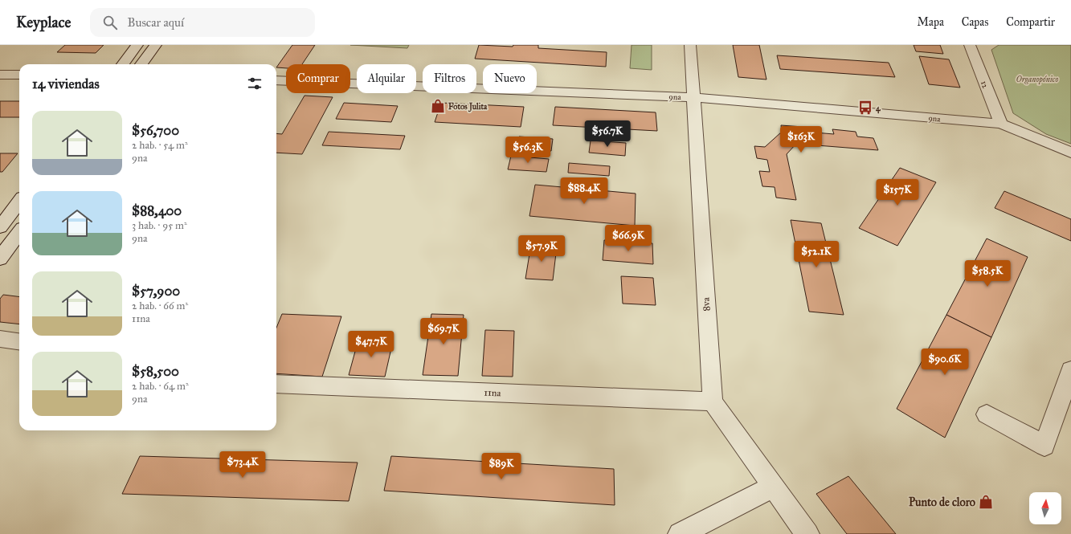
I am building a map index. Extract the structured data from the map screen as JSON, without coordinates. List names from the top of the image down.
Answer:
{
  "streets": {
    "street": [
      "12",
      "9na",
      "8va",
      "11na"
    ]
  },
  "crossings": [
    ["12", "9na"],
    ["9na", "8va"],
    ["8va", "11na"]
  ],
  "parks": ["Organopónico"],
  "places": {
    "shop": ["Fotos Julita", "Punto de cloro"],
    "bus stop": ["4"]
  },
  "north": "top",
  "page": {
    "header": "Keyplace",
    "search": "Buscar aquí",
    "nav": ["Mapa", "Capas", "Compartir"],
    "chip": [
      "Comprar",
      "Alquilar",
      "Filtros",
      "Nuevo"
    ],
    "heading": "14 viviendas",
    "list": [
      {
        "name": "$56,700",
        "note": "2 hab. · 54 m² · 9na"
      },
      {
        "name": "$88,400",
        "note": "3 hab. · 95 m² · 9na"
      },
      {
        "name": "$57,900",
        "note": "2 hab. · 66 m² · 11na"
      },
      {
        "name": "$58,500",
        "note": "2 hab. · 64 m² · 9na"
      }
    ],
    "price": [
      "$56.7K",
      "$163K",
      "$56.3K",
      "$88.4K",
      "$157K",
      "$66.9K",
      "$57.9K",
      "$52.1K",
      "$58.5K",
      "$69.7K",
      "$47.7K",
      "$90.6K",
      "$73.4K",
      "$89K"
    ]
  }
}
